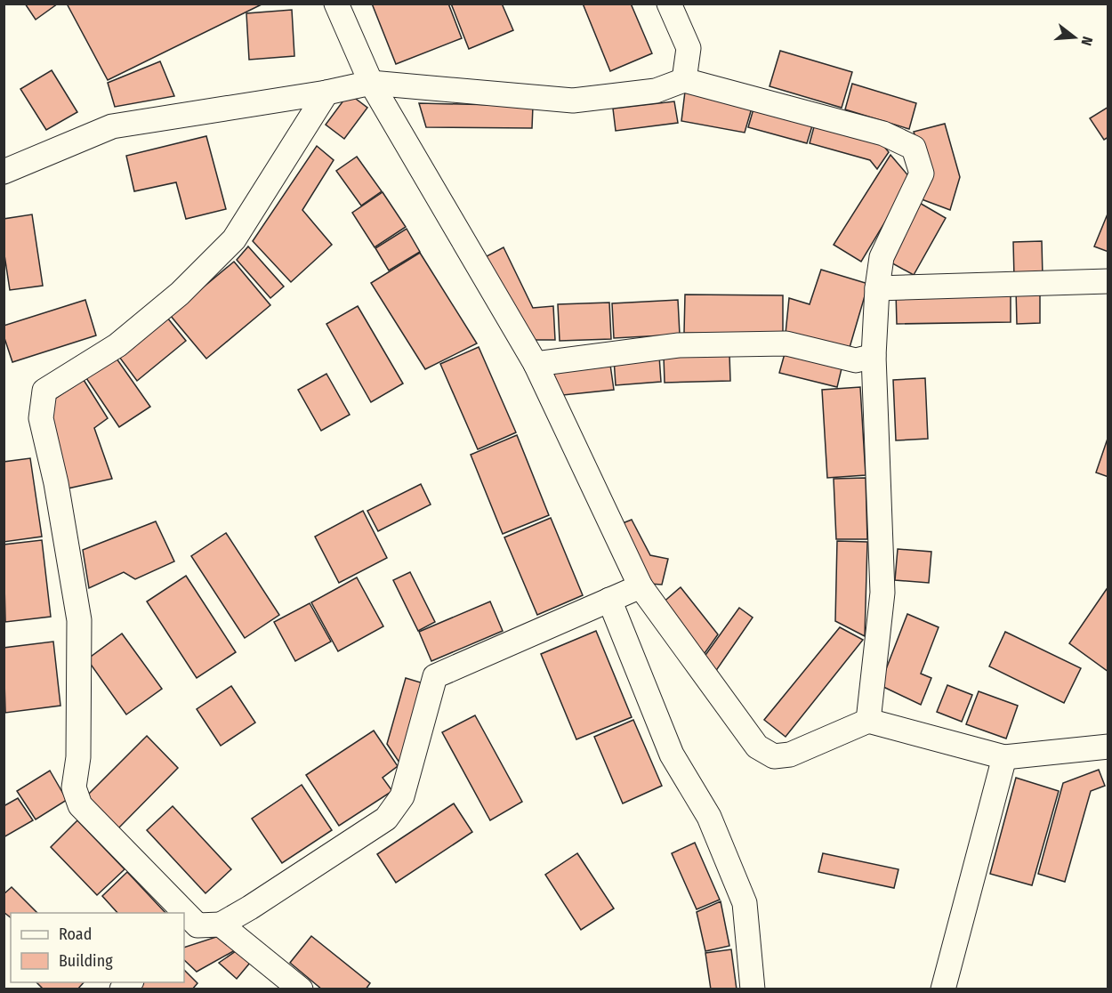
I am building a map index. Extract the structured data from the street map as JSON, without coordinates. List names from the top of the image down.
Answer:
{
  "legend": ["Road", "Building"],
  "north": "right"
}
